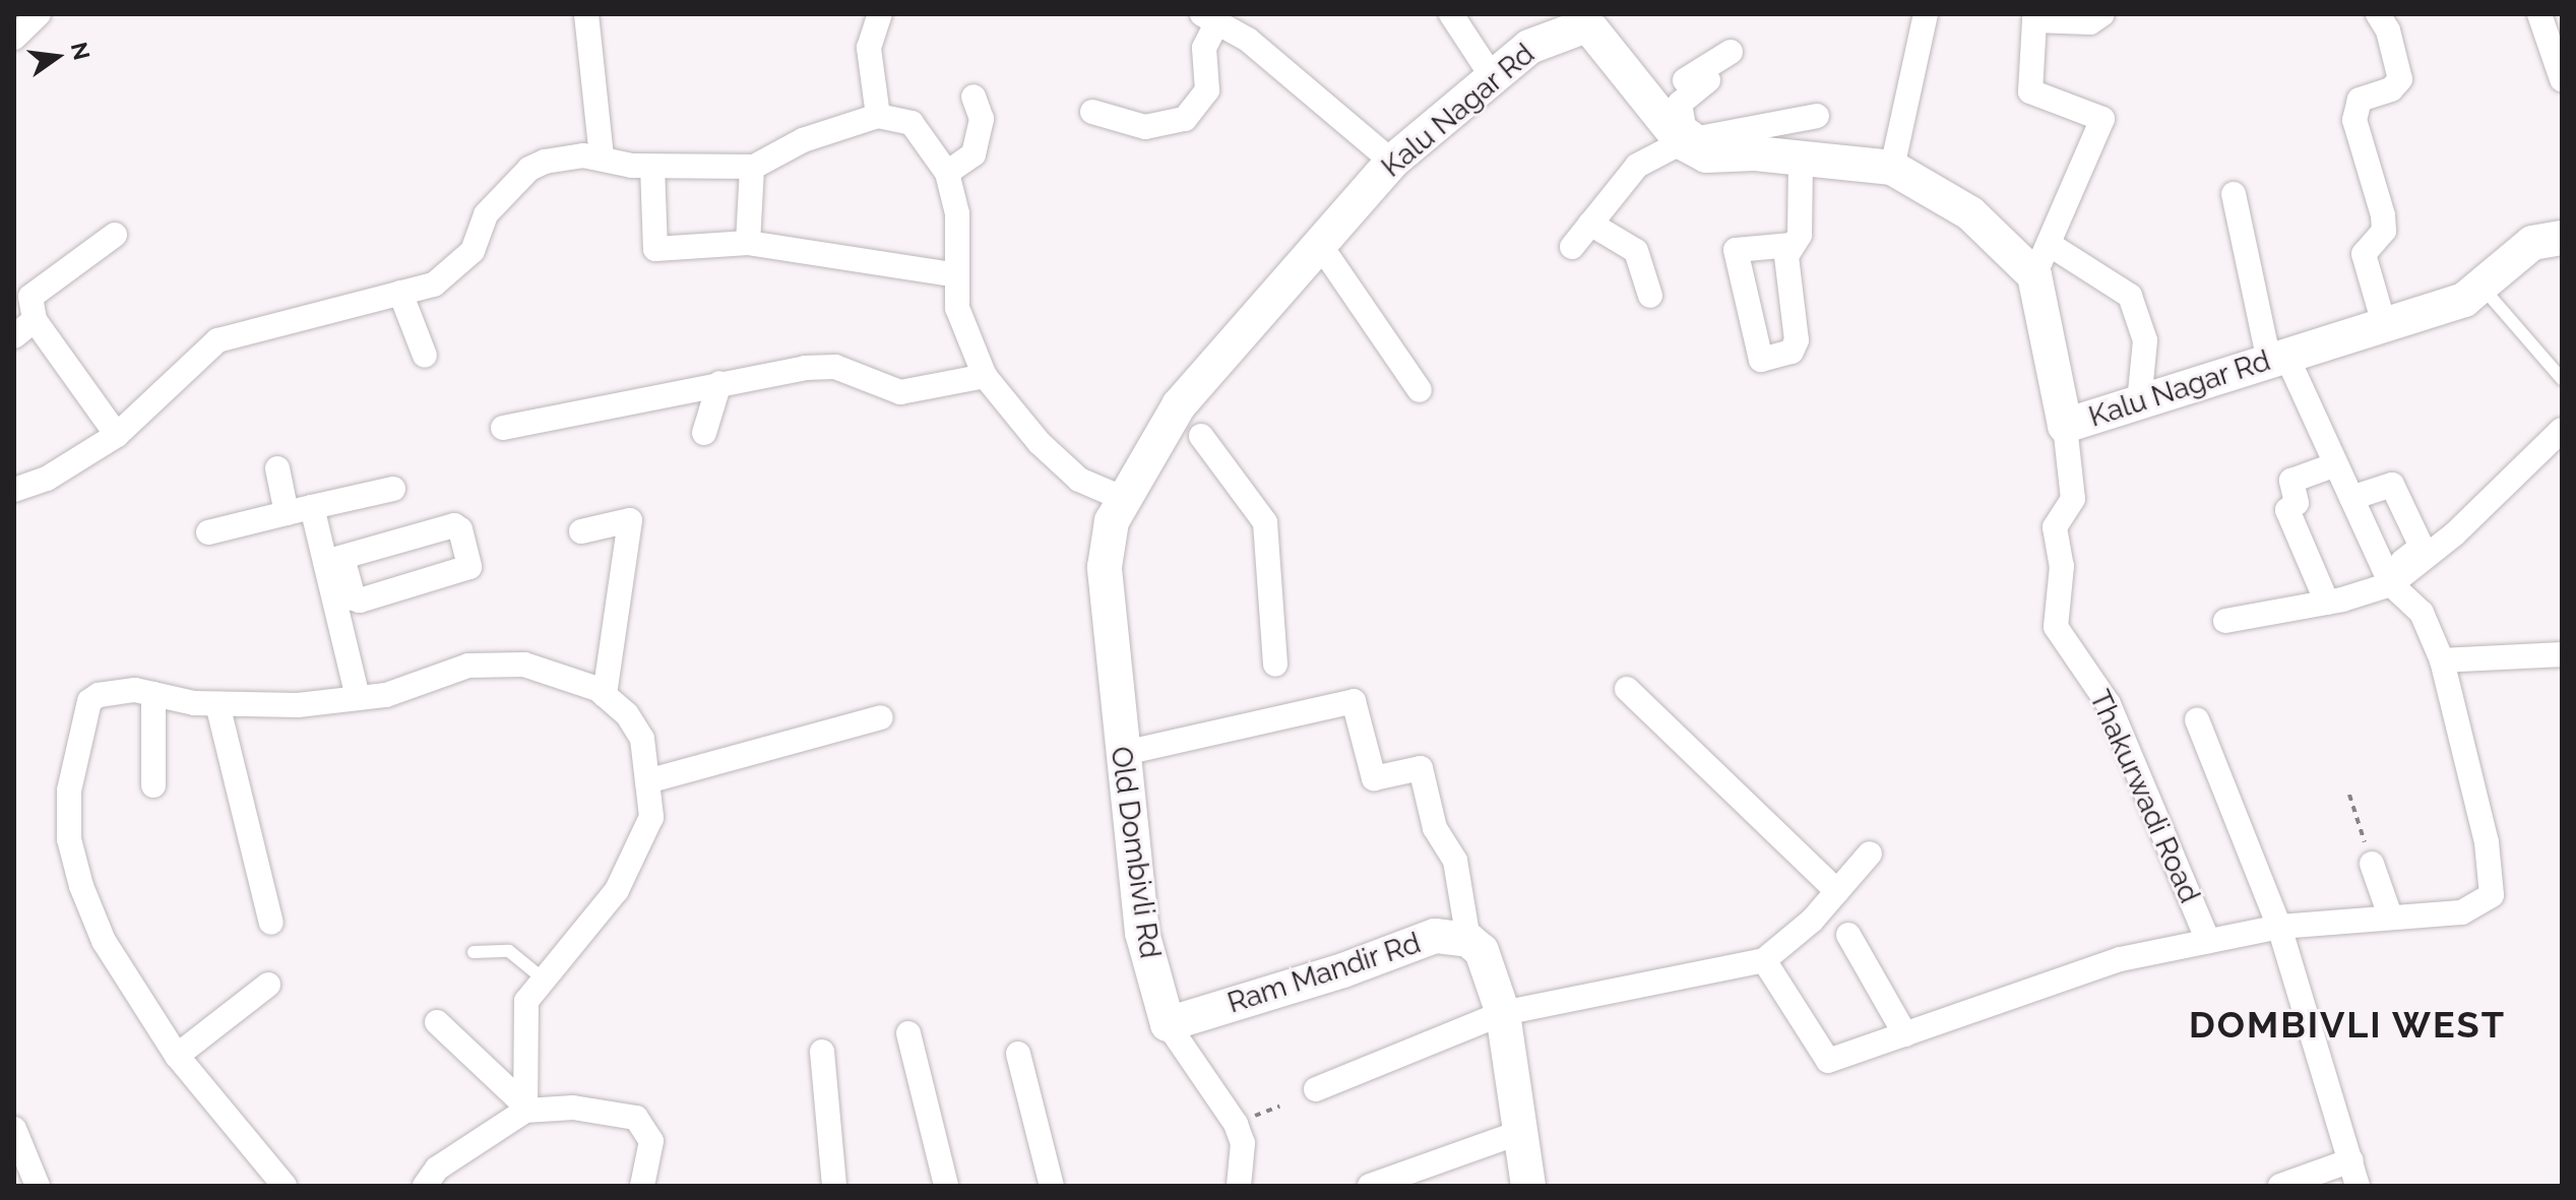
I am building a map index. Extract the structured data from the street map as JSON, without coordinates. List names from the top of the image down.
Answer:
{
  "streets": {
    "street": [
      "Kalu Nagar Rd",
      "Thakurwadi Road",
      "Old Dombivli Rd",
      "Ram Mandir Rd"
    ]
  },
  "crossings": [
    ["Kalu Nagar Rd", "Thakurwadi Road"],
    ["Kalu Nagar Rd", "Old Dombivli Rd"],
    ["Old Dombivli Rd", "Ram Mandir Rd"]
  ],
  "districts": ["DOMBIVLI WEST"],
  "north": "right"
}
